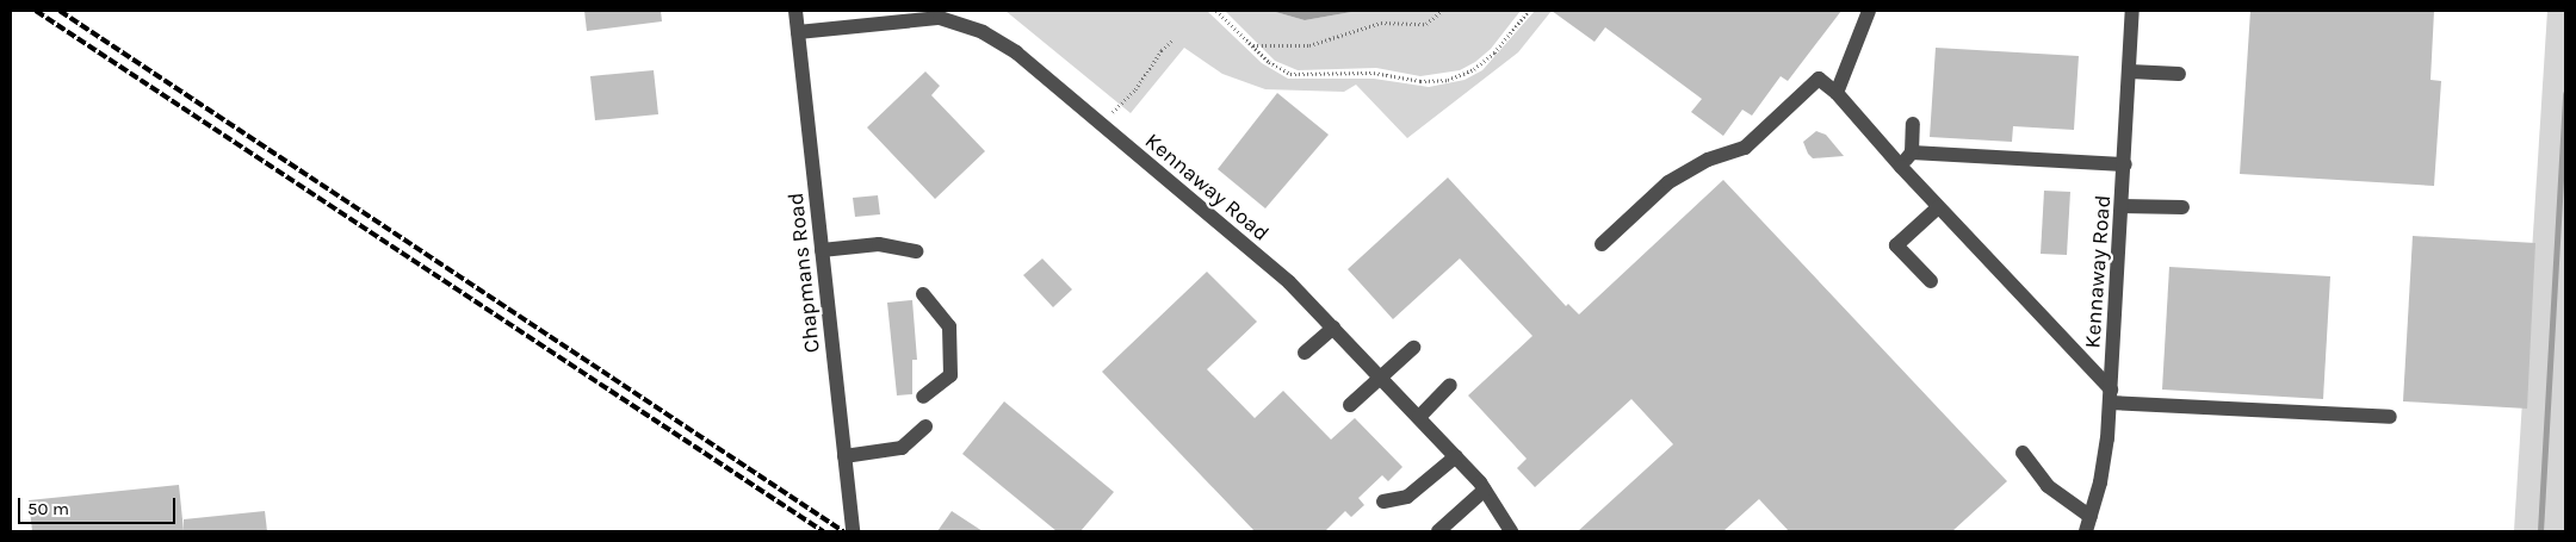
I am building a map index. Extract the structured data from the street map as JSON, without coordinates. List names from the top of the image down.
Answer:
{
  "streets": {
    "street": ["Kennaway Road", "Chapmans Road"]
  },
  "crossings": [
    ["Kennaway Road", "Chapmans Road"]
  ],
  "scale_bar": "50 m"
}
